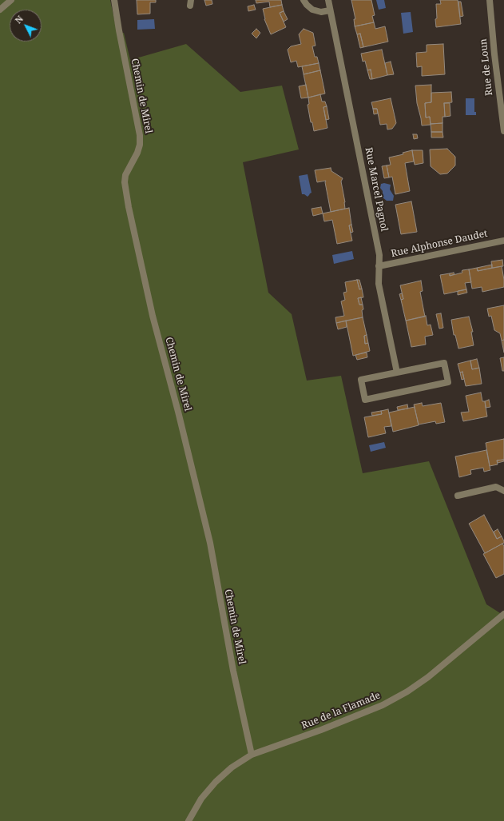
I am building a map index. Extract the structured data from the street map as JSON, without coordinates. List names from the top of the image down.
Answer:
{
  "streets": {
    "street": [
      "Rue de Loun",
      "Chemin de Mirel",
      "Rue Marcel Pagnol",
      "Rue Alphonse Daudet",
      "Rue de la Flamade"
    ]
  },
  "crossings": [
    ["Chemin de Mirel", "Rue de la Flamade"],
    ["Rue Marcel Pagnol", "Rue Alphonse Daudet"]
  ],
  "north": "top left"
}
